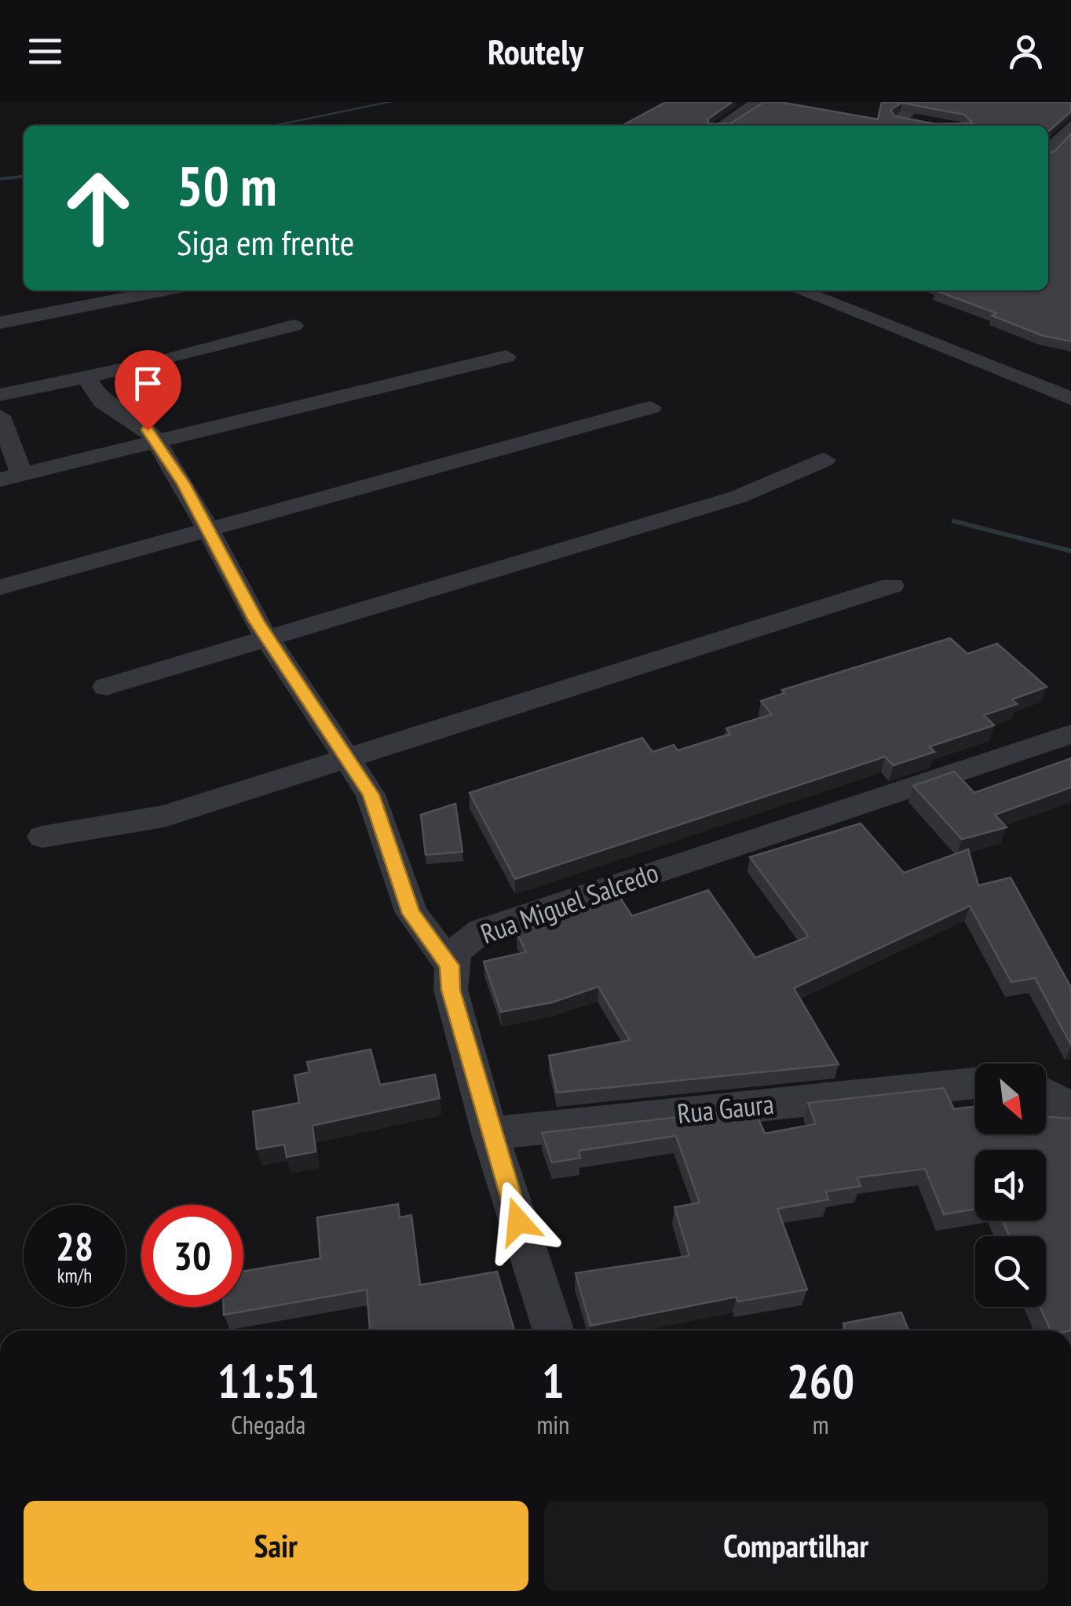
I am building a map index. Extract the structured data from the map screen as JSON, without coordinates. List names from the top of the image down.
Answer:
{
  "streets": {
    "street": ["Rua Miguel Salcedo", "Rua Gaura"]
  },
  "crossings": [
    ["Rua Miguel Salcedo", "Rua Gaura"]
  ],
  "north": "bottom right",
  "page": {
    "header": "Routely",
    "turn": ["50 m", "Siga em frente"],
    "speed": "28 km/h",
    "limit": "30",
    "eta": [
      "11:51",
      "Chegada",
      "1",
      "min",
      "260",
      "m"
    ],
    "buttons": ["Sair", "Compartilhar"]
  }
}
